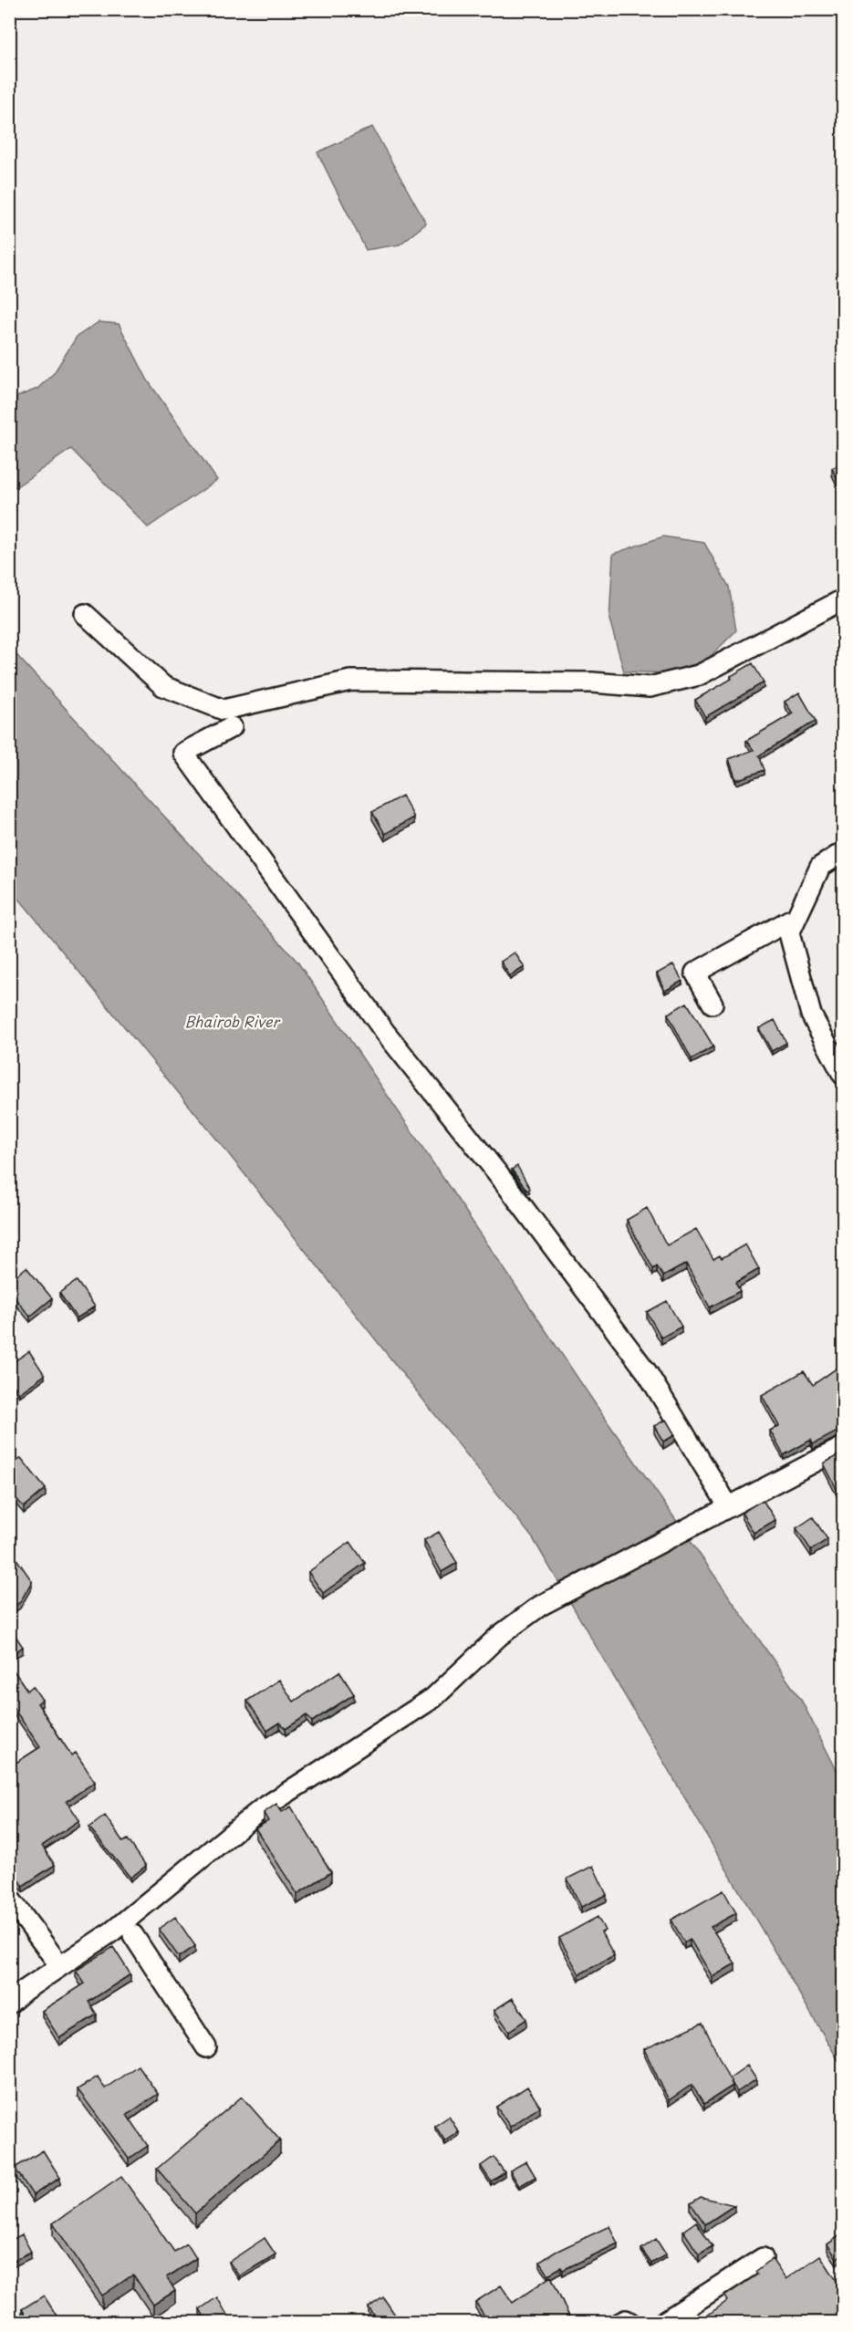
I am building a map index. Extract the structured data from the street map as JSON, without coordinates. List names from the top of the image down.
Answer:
{
  "water": ["Bhairob River"]
}
